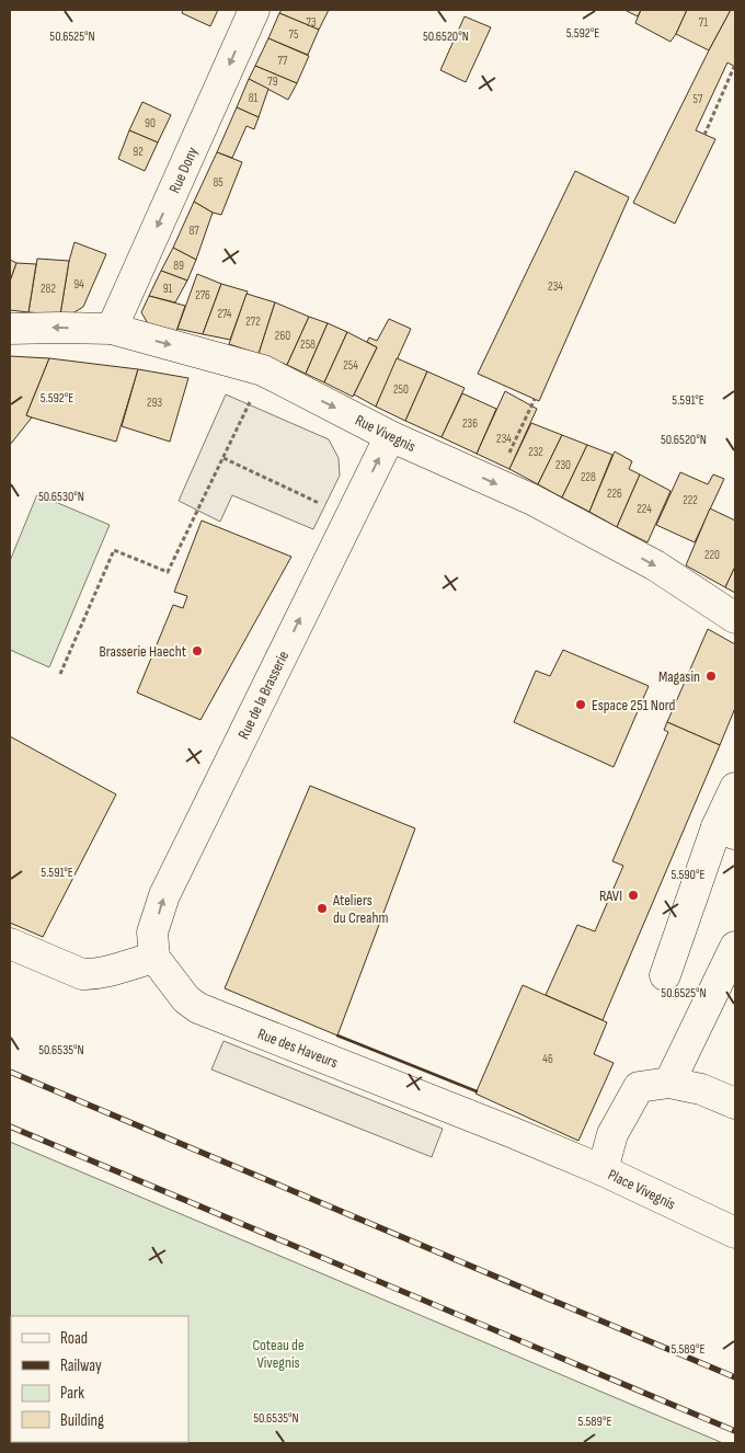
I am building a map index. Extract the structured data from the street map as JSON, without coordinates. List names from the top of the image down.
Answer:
{
  "streets": {
    "street": [
      "Rue Dony",
      "Rue Vivegnis",
      "Rue de la Brasserie",
      "Rue des Haveurs",
      "Place Vivegnis"
    ]
  },
  "crossings": [
    ["Rue Dony", "Rue Vivegnis"],
    ["Rue Vivegnis", "Rue de la Brasserie"],
    ["Rue de la Brasserie", "Rue des Haveurs"],
    ["Rue des Haveurs", "Place Vivegnis"]
  ],
  "one_way": ["Rue Dony", "Rue de la Brasserie"],
  "parks": ["Coteau de Vivegnis"],
  "places": [
    "Brasserie Haecht",
    "Magasin",
    "Espace 251 Nord",
    "RAVI",
    "Ateliers du Creahm"
  ],
  "house_numbers": [
    "73",
    "71",
    "75",
    "77",
    "79",
    "81",
    "57",
    "90",
    "92",
    "85",
    "87",
    "89",
    "94",
    "234",
    "282",
    "91",
    "276",
    "274",
    "272",
    "260",
    "258",
    "254",
    "250",
    "293",
    "236",
    "234",
    "232",
    "230",
    "228",
    "226",
    "222",
    "224",
    "220",
    "46"
  ],
  "legend": [
    "Road",
    "Railway",
    "Park",
    "Building"
  ],
  "coordinates": [
    "5.592°E",
    "50.6525°N",
    "50.6520°N",
    "5.591°E",
    "50.6530°N",
    "5.590°E",
    "50.6535°N",
    "5.589°E"
  ]
}
